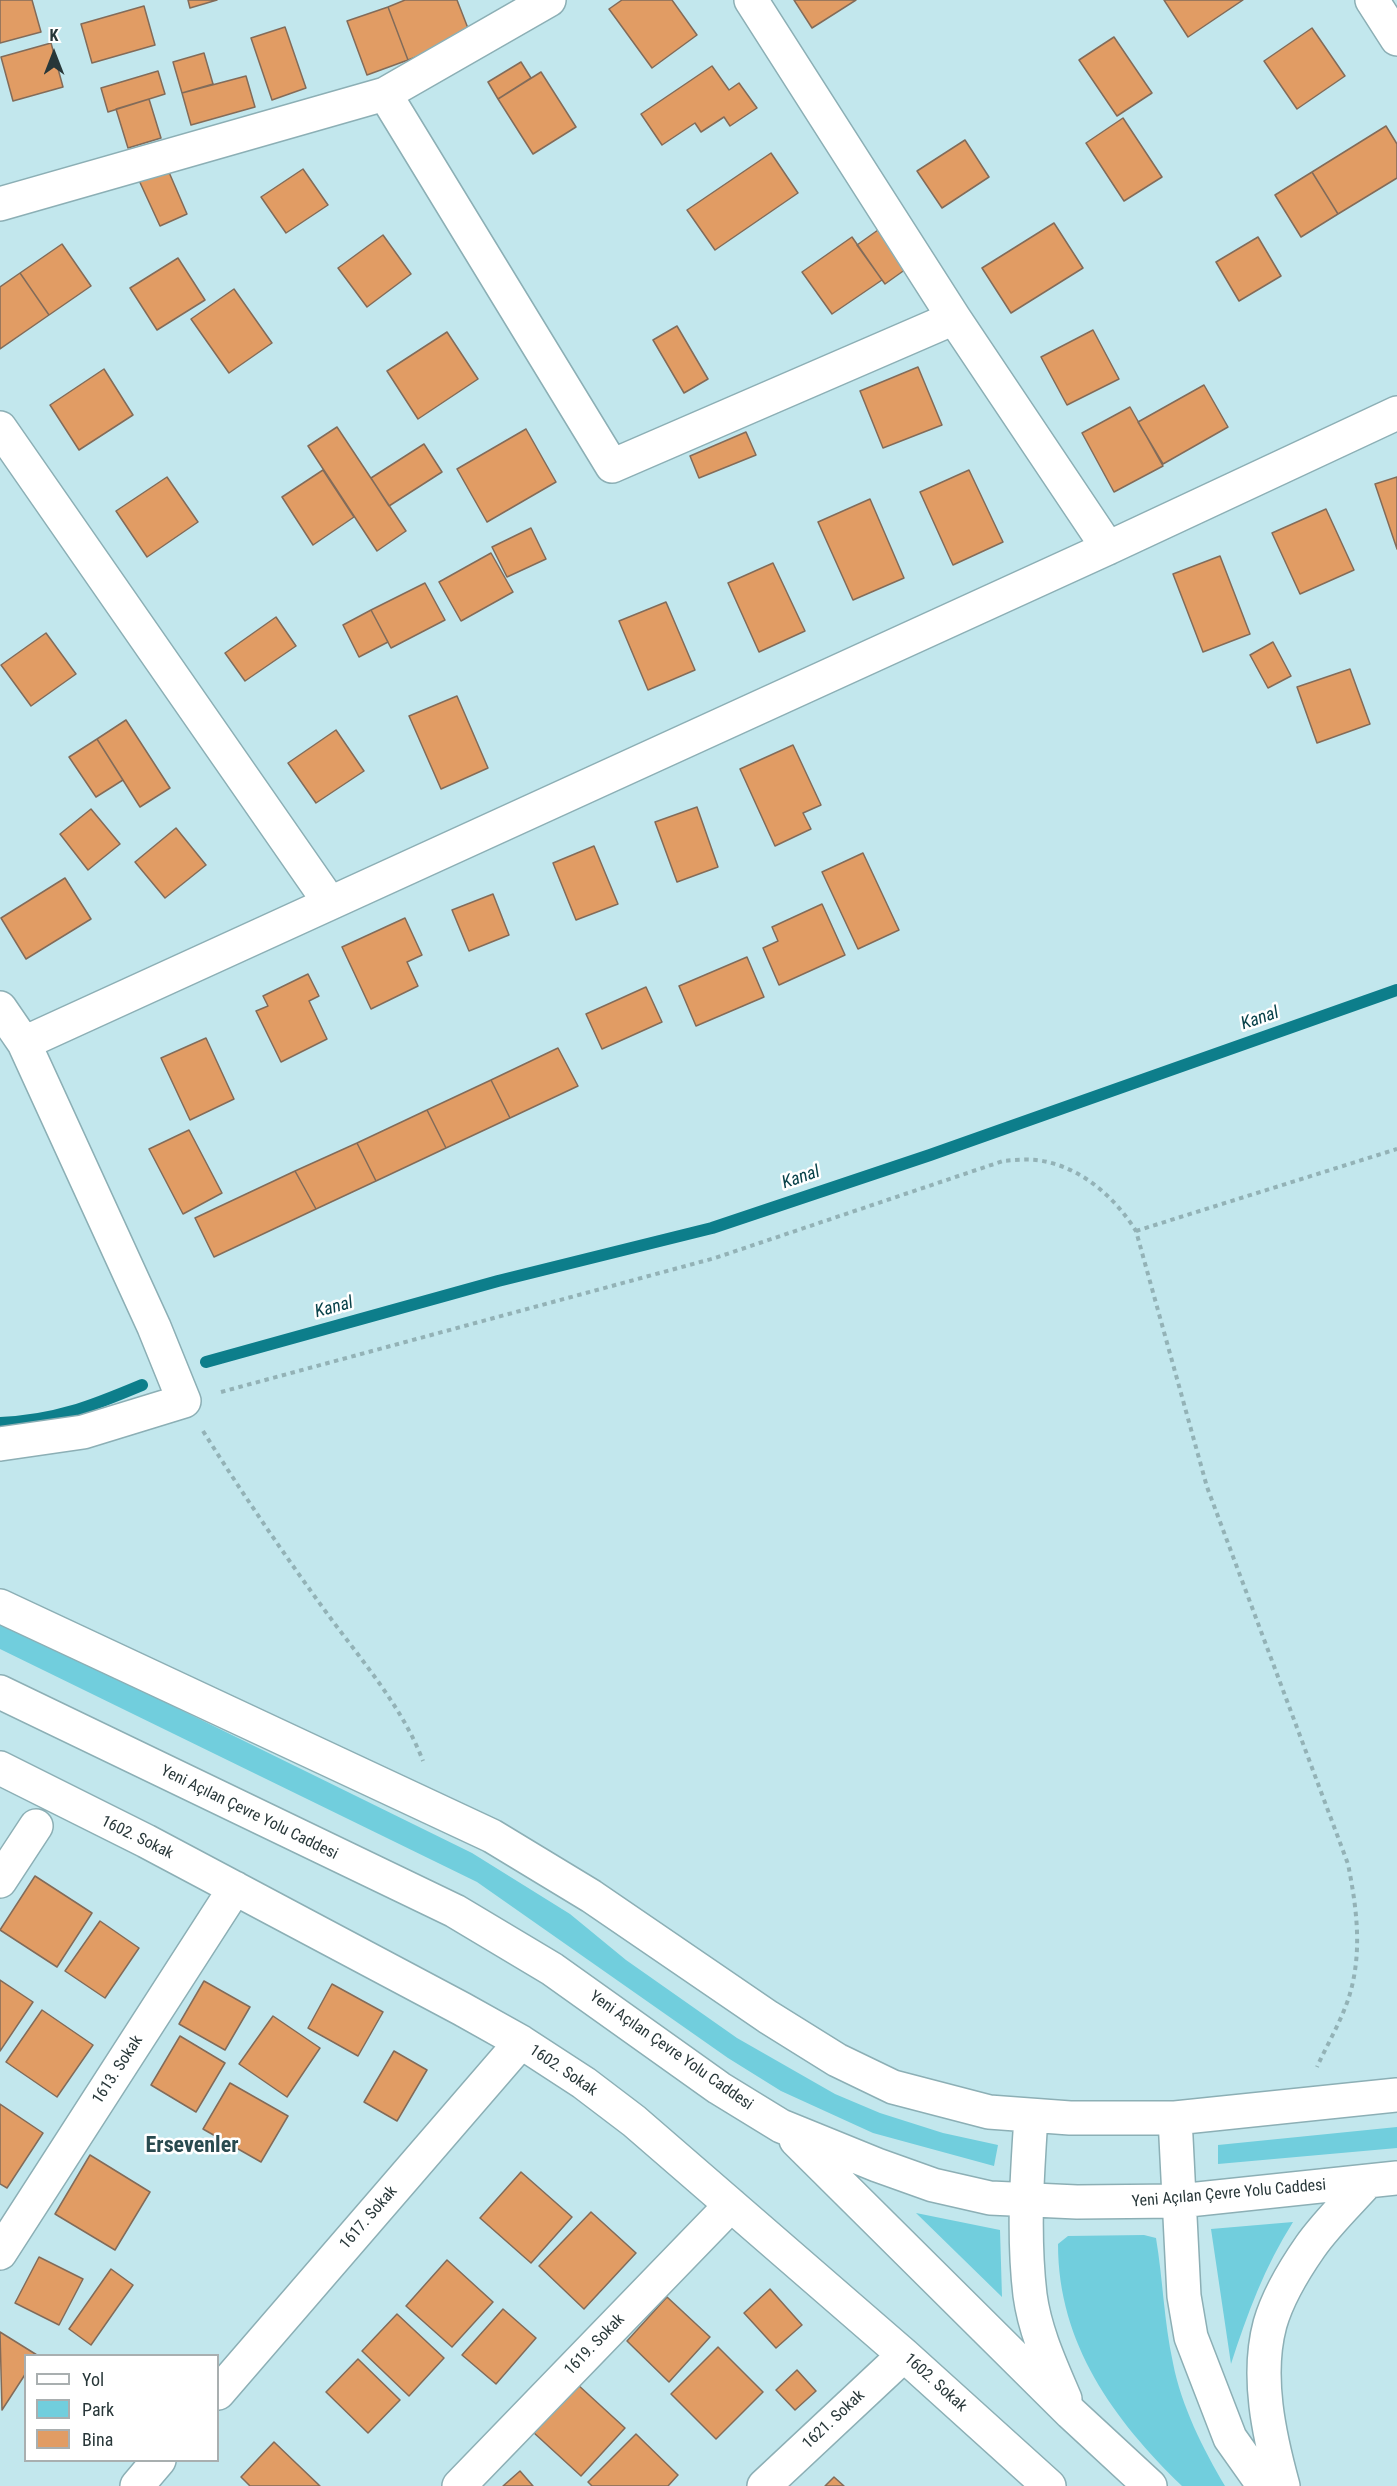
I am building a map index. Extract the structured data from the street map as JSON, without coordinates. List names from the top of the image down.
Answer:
{
  "streets": {
    "street": [
      "Yeni Açılan Çevre Yolu Caddesi",
      "1602. Sokak",
      "1613. Sokak",
      "1617. Sokak",
      "1619. Sokak",
      "1621. Sokak"
    ]
  },
  "crossings": [
    ["1602. Sokak", "1613. Sokak"],
    ["1602. Sokak", "1617. Sokak"],
    ["1602. Sokak", "1619. Sokak"],
    ["1602. Sokak", "1621. Sokak"]
  ],
  "districts": ["Ersevenler"],
  "water": ["Kanal"],
  "legend": ["Yol", "Park", "Bina"],
  "north": "top"
}
